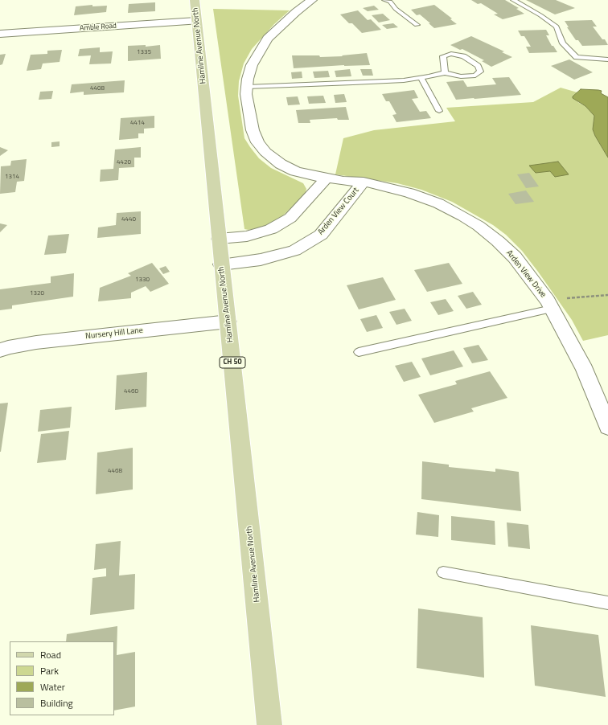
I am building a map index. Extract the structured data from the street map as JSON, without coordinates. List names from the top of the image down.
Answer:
{
  "streets": {
    "main road": ["Hamline Avenue North", "CH 50"],
    "street": [
      "Amble Road",
      "Arden View Court",
      "Arden View Drive",
      "Nursery Hill Lane"
    ]
  },
  "crossings": [
    ["Amble Road", "Hamline Avenue North"],
    ["Hamline Avenue North", "Arden View Court"],
    ["Hamline Avenue North", "Nursery Hill Lane"],
    ["Arden View Court", "Arden View Drive"]
  ],
  "house_numbers": [
    "1335",
    "4408",
    "4414",
    "4420",
    "1314",
    "4440",
    "1330",
    "1320",
    "4460",
    "4468"
  ],
  "legend": [
    "Road",
    "Park",
    "Water",
    "Building"
  ]
}
